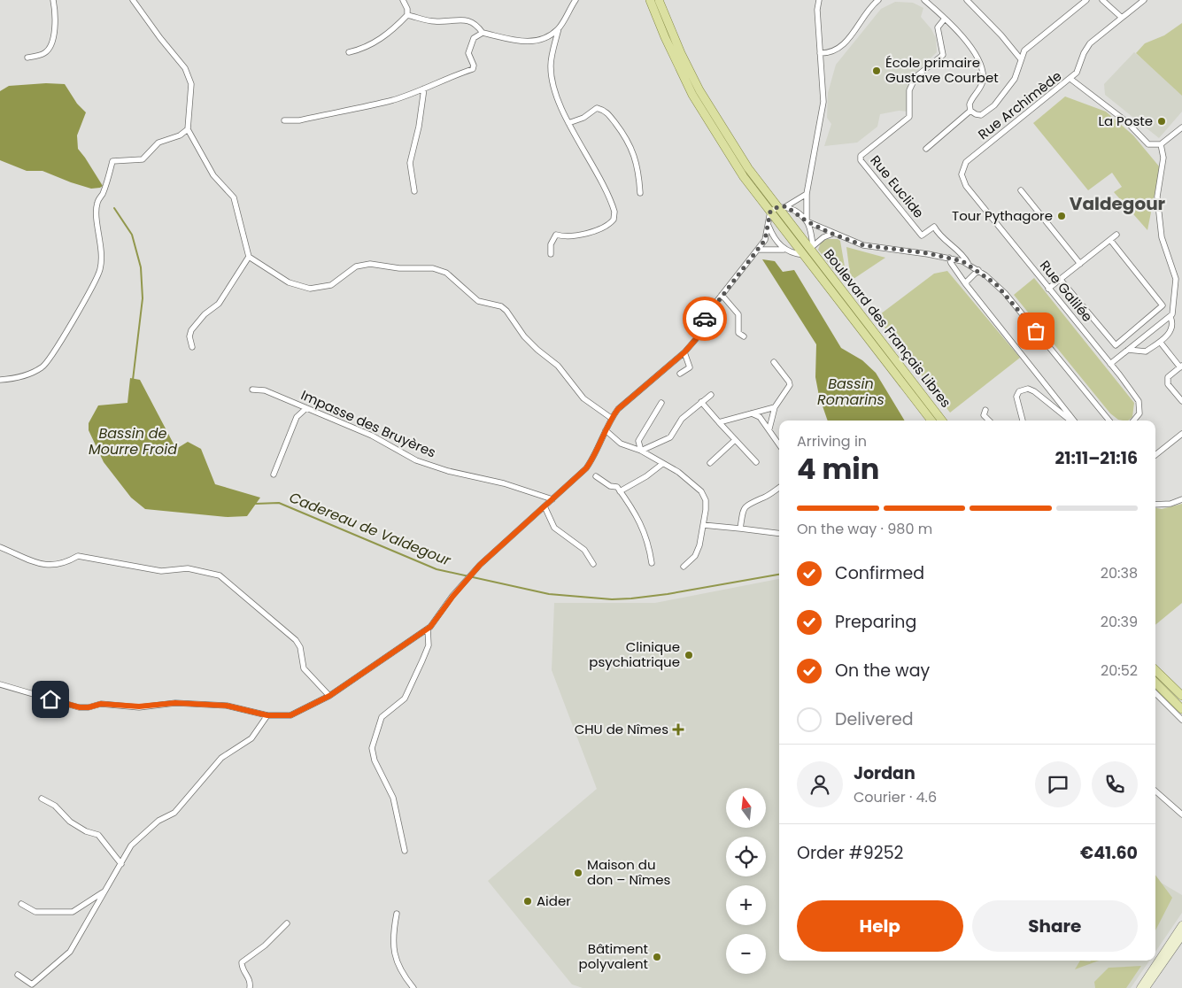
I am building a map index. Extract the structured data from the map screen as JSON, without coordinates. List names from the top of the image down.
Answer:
{
  "streets": {
    "main road": ["Boulevard des Français Libres"],
    "street": [
      "Rue Archimède",
      "Rue Euclide",
      "Rue Galilée",
      "Impasse des Bruyères"
    ]
  },
  "crossings": [
    ["Rue Archimède", "Rue Euclide"],
    ["Rue Archimède", "Rue Galilée"]
  ],
  "districts": ["Valdegour"],
  "water": ["Bassin Romarins", "Bassin de Mourre Froid", "Cadereau de Valdegour"],
  "places": {
    "other": [
      "École primaire Gustave Courbet",
      "La Poste",
      "Tour Pythagore",
      "Clinique psychiatrique",
      "Maison du don – Nîmes",
      "Aider",
      "Bâtiment polyvalent"
    ],
    "health": ["CHU de Nîmes"]
  },
  "north": "top",
  "page": {
    "heading": ["4 min", "Arriving in", "21:11–21:16"],
    "panel": [
      "Jordan",
      "Courier · 4.6",
      "Order #9252",
      "€41.60"
    ],
    "bar": "On the way · 980 m",
    "list": [
      ["Confirmed", "20:38"],
      ["Preparing", "20:39"],
      ["On the way", "20:52"],
      "Delivered"
    ],
    "map_buttons": ["+", "−"],
    "buttons": ["Help", "Share"]
  }
}
